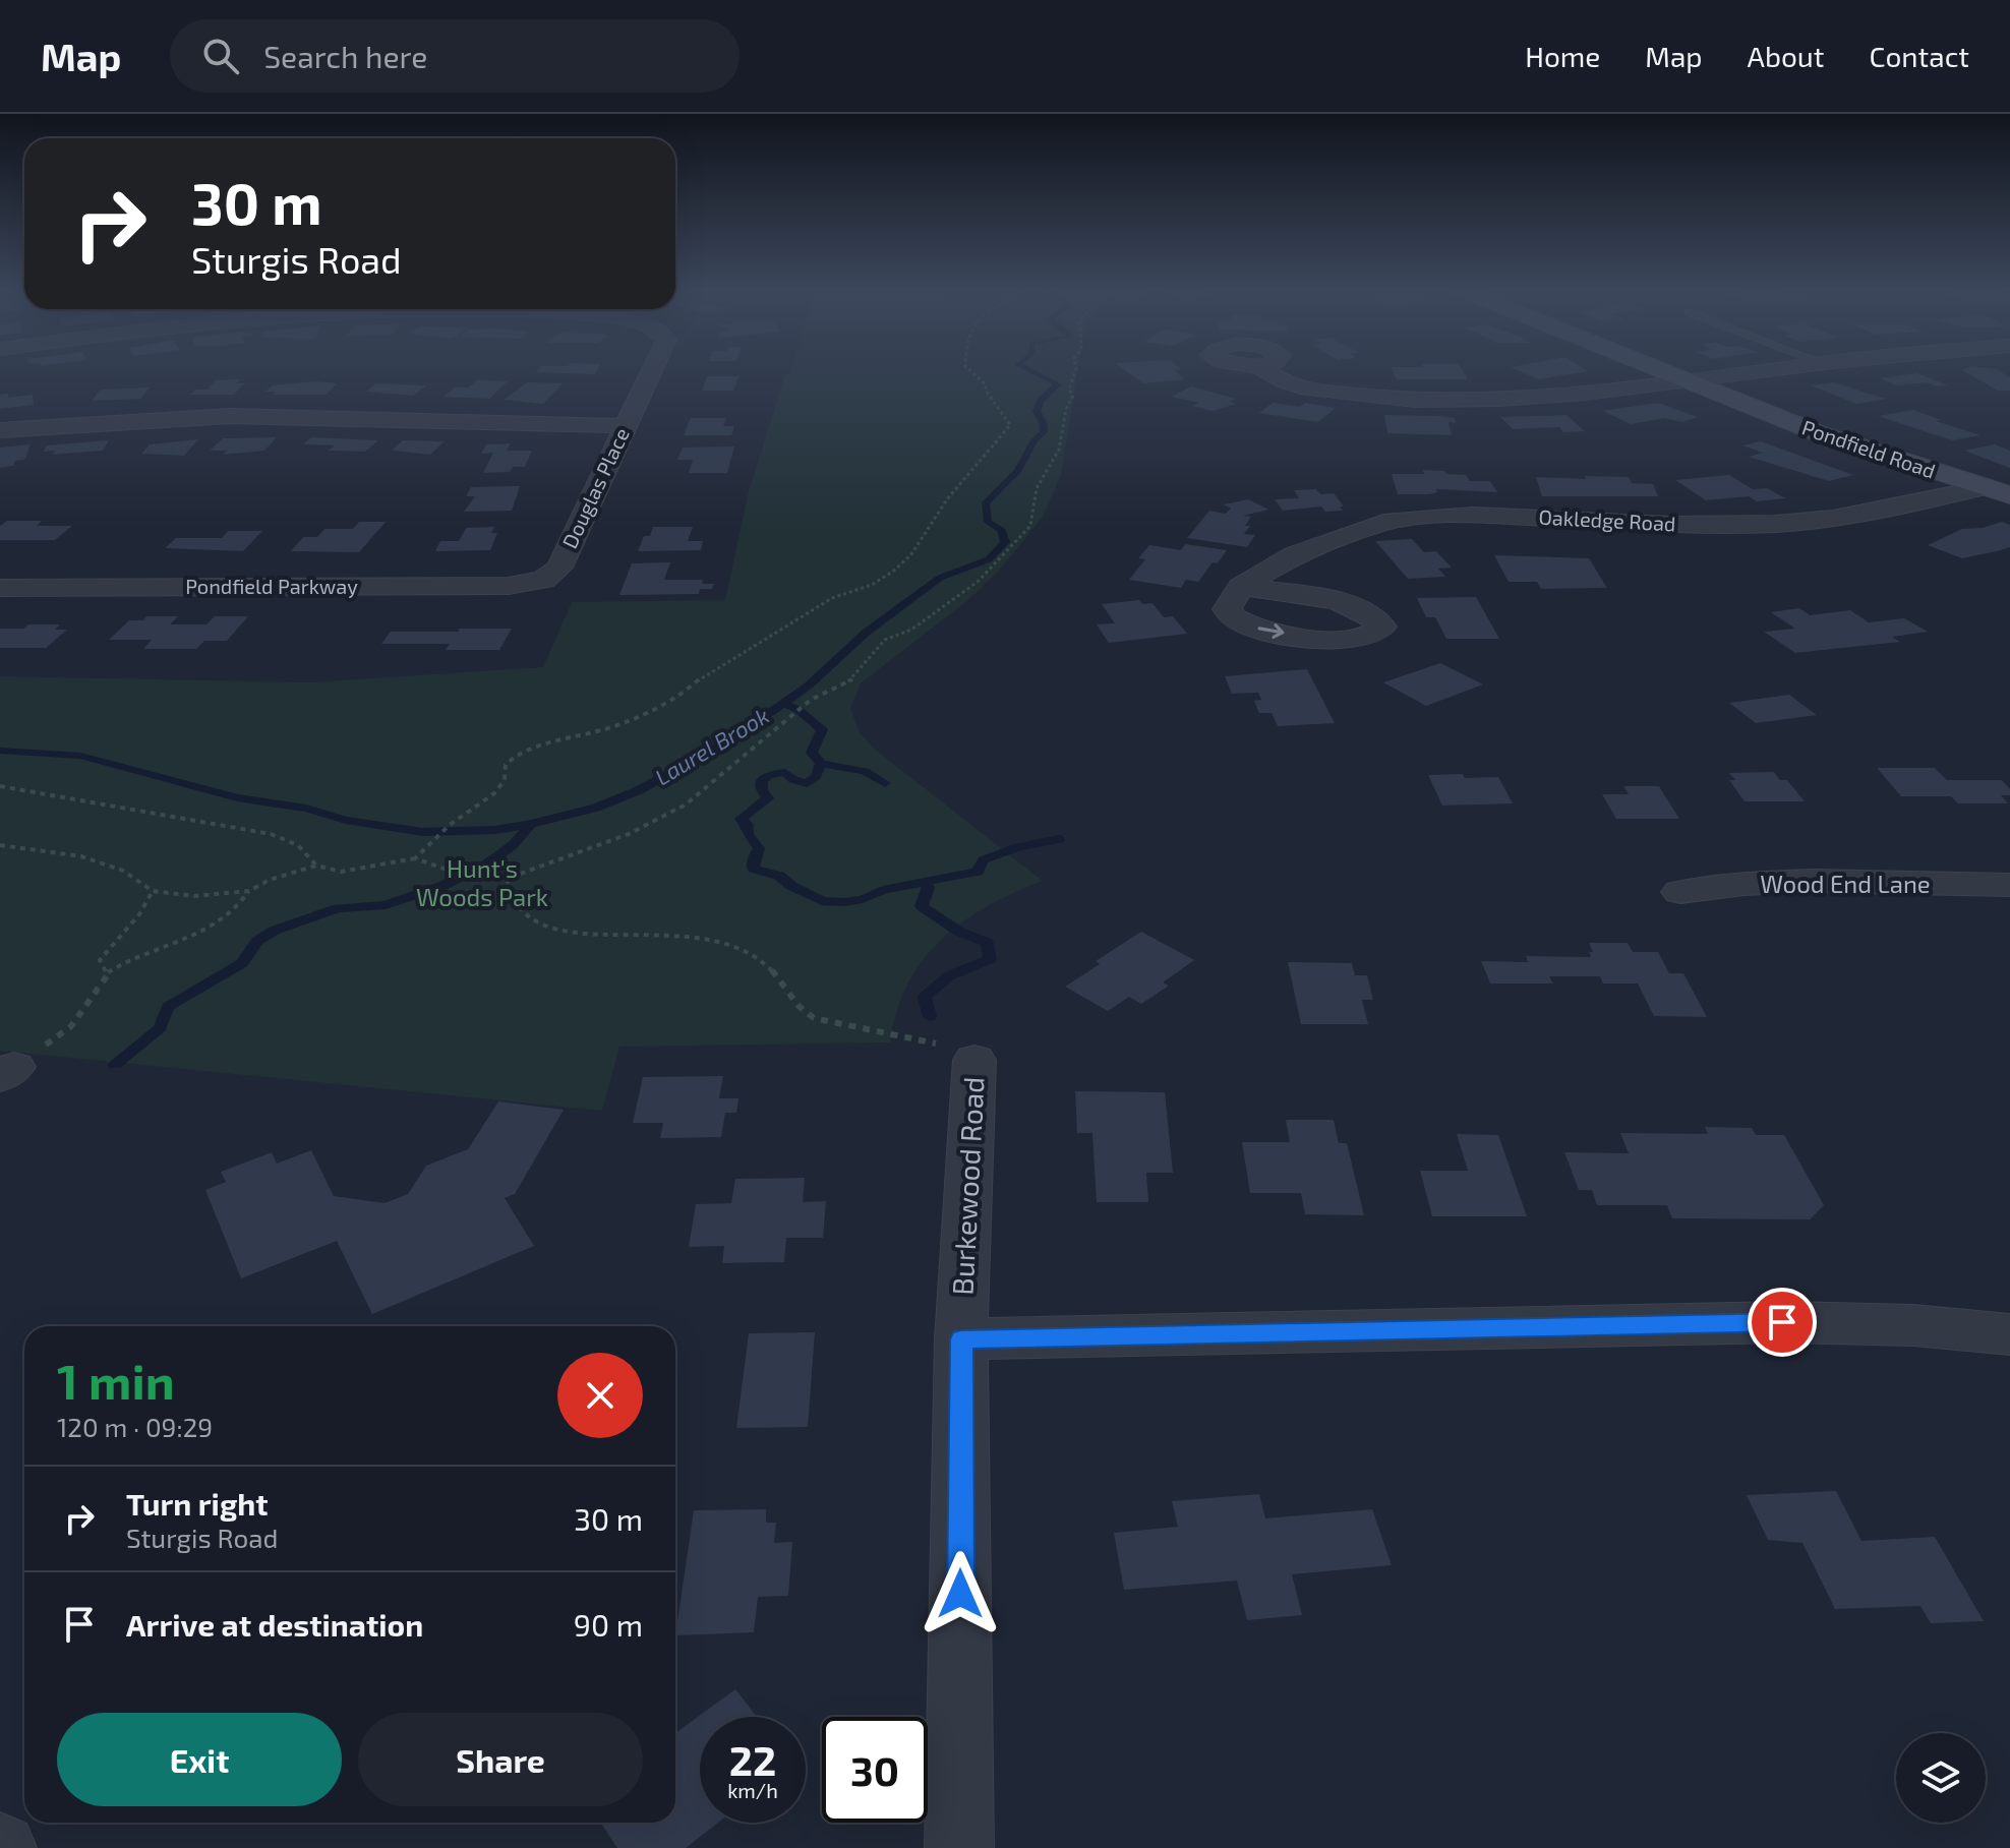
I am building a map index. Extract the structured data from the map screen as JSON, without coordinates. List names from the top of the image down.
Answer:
{
  "streets": {
    "street": [
      "Pondfield Road",
      "Douglas Place",
      "Oakledge Road",
      "Pondfield Parkway",
      "Wood End Lane",
      "Burkewood Road"
    ]
  },
  "crossings": [
    ["Pondfield Road", "Oakledge Road"],
    ["Douglas Place", "Pondfield Parkway"]
  ],
  "water": ["Laurel Brook"],
  "parks": ["Hunt's Woods Park"],
  "page": {
    "header": "Map",
    "search": "Search here",
    "nav": [
      "Home",
      "Map",
      "About",
      "Contact"
    ],
    "turn": ["30 m", "Sturgis Road"],
    "heading": ["1 min", "120 m · 09:29"],
    "list": [
      {
        "name": "Turn right",
        "note": "Sturgis Road",
        "value": "30 m"
      },
      {
        "name": "Arrive at destination",
        "value": "90 m"
      }
    ],
    "buttons": ["Exit", "Share"],
    "speed": "22 km/h",
    "limit": "30"
  }
}
